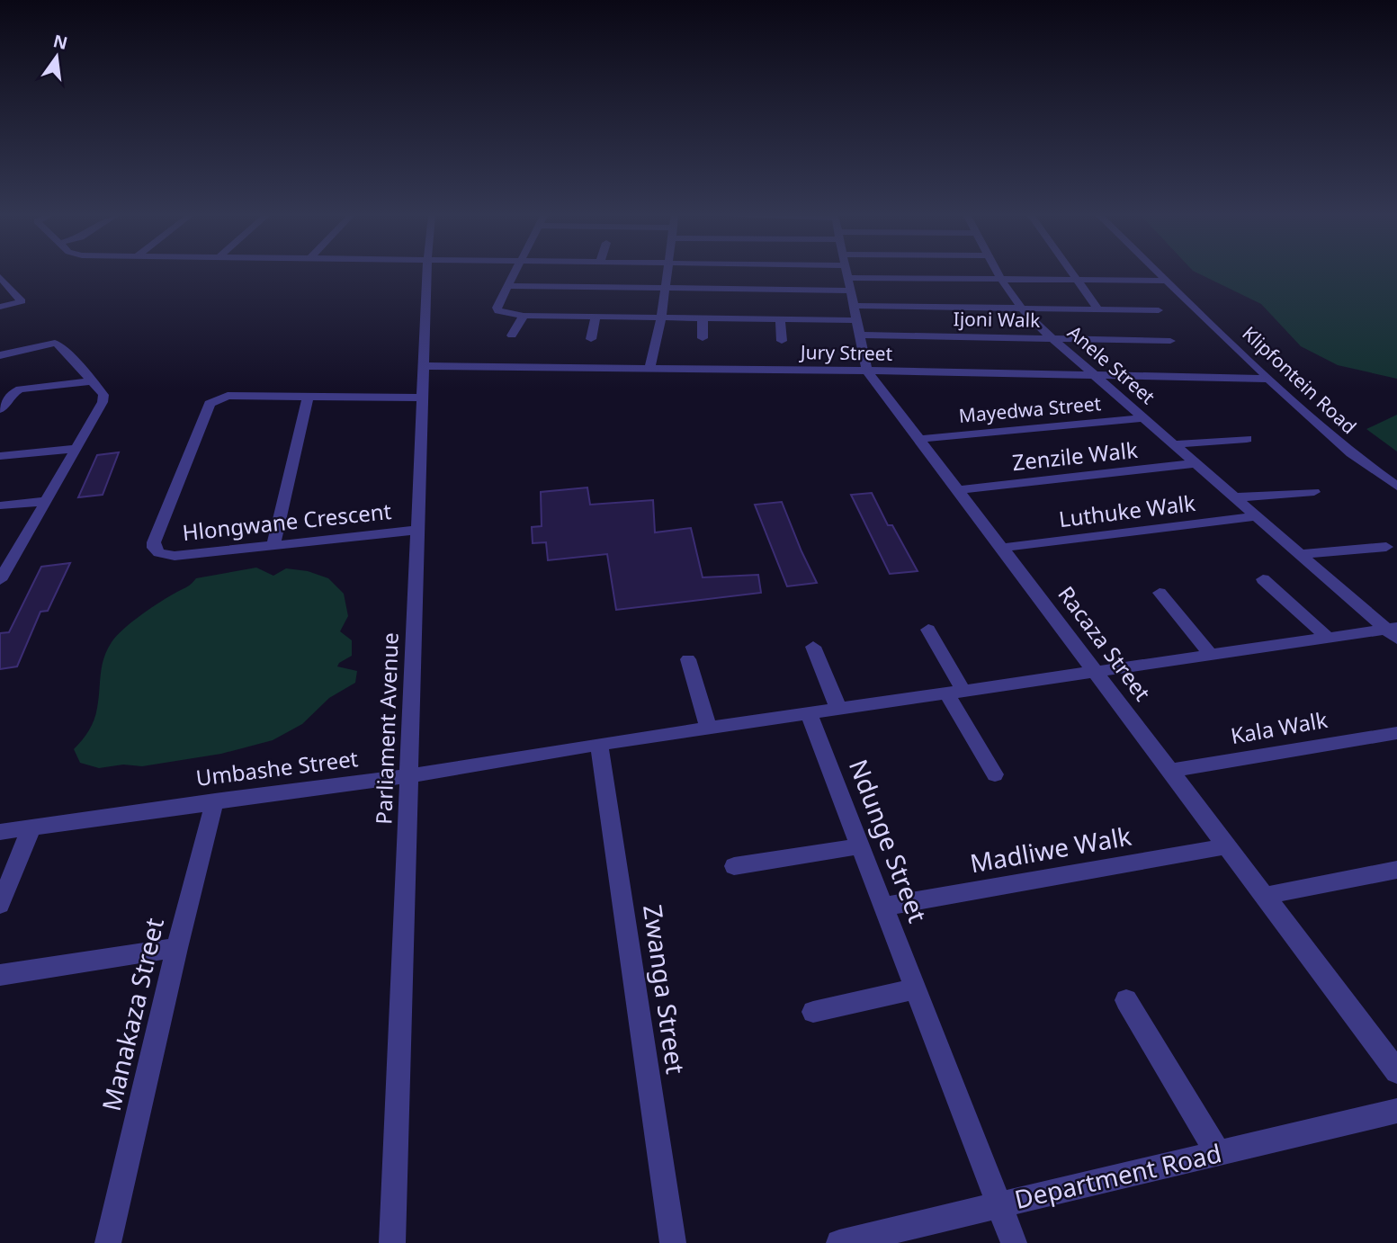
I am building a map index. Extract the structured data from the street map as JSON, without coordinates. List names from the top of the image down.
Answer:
{
  "streets": {
    "street": [
      "Ijoni Walk",
      "Jury Street",
      "Anele Street",
      "Klipfontein Road",
      "Mayedwa Street",
      "Zenzile Walk",
      "Luthuke Walk",
      "Hlongwane Crescent",
      "Racaza Street",
      "Parliament Avenue",
      "Kala Walk",
      "Umbashe Street",
      "Ndunge Street",
      "Madliwe Walk",
      "Zwanga Street",
      "Manakaza Street",
      "Department Road"
    ]
  },
  "crossings": [
    ["Ijoni Walk", "Anele Street"],
    ["Ijoni Walk", "Racaza Street"],
    ["Jury Street", "Anele Street"],
    ["Jury Street", "Klipfontein Road"],
    ["Jury Street", "Racaza Street"],
    ["Jury Street", "Parliament Avenue"],
    ["Anele Street", "Mayedwa Street"],
    ["Anele Street", "Zenzile Walk"],
    ["Anele Street", "Luthuke Walk"],
    ["Anele Street", "Umbashe Street"],
    ["Mayedwa Street", "Racaza Street"],
    ["Zenzile Walk", "Racaza Street"],
    ["Luthuke Walk", "Racaza Street"],
    ["Hlongwane Crescent", "Parliament Avenue"],
    ["Racaza Street", "Kala Walk"],
    ["Racaza Street", "Umbashe Street"],
    ["Racaza Street", "Madliwe Walk"],
    ["Parliament Avenue", "Umbashe Street"],
    ["Umbashe Street", "Ndunge Street"],
    ["Umbashe Street", "Zwanga Street"],
    ["Umbashe Street", "Manakaza Street"],
    ["Ndunge Street", "Madliwe Walk"],
    ["Ndunge Street", "Department Road"]
  ],
  "north": "top"
}
